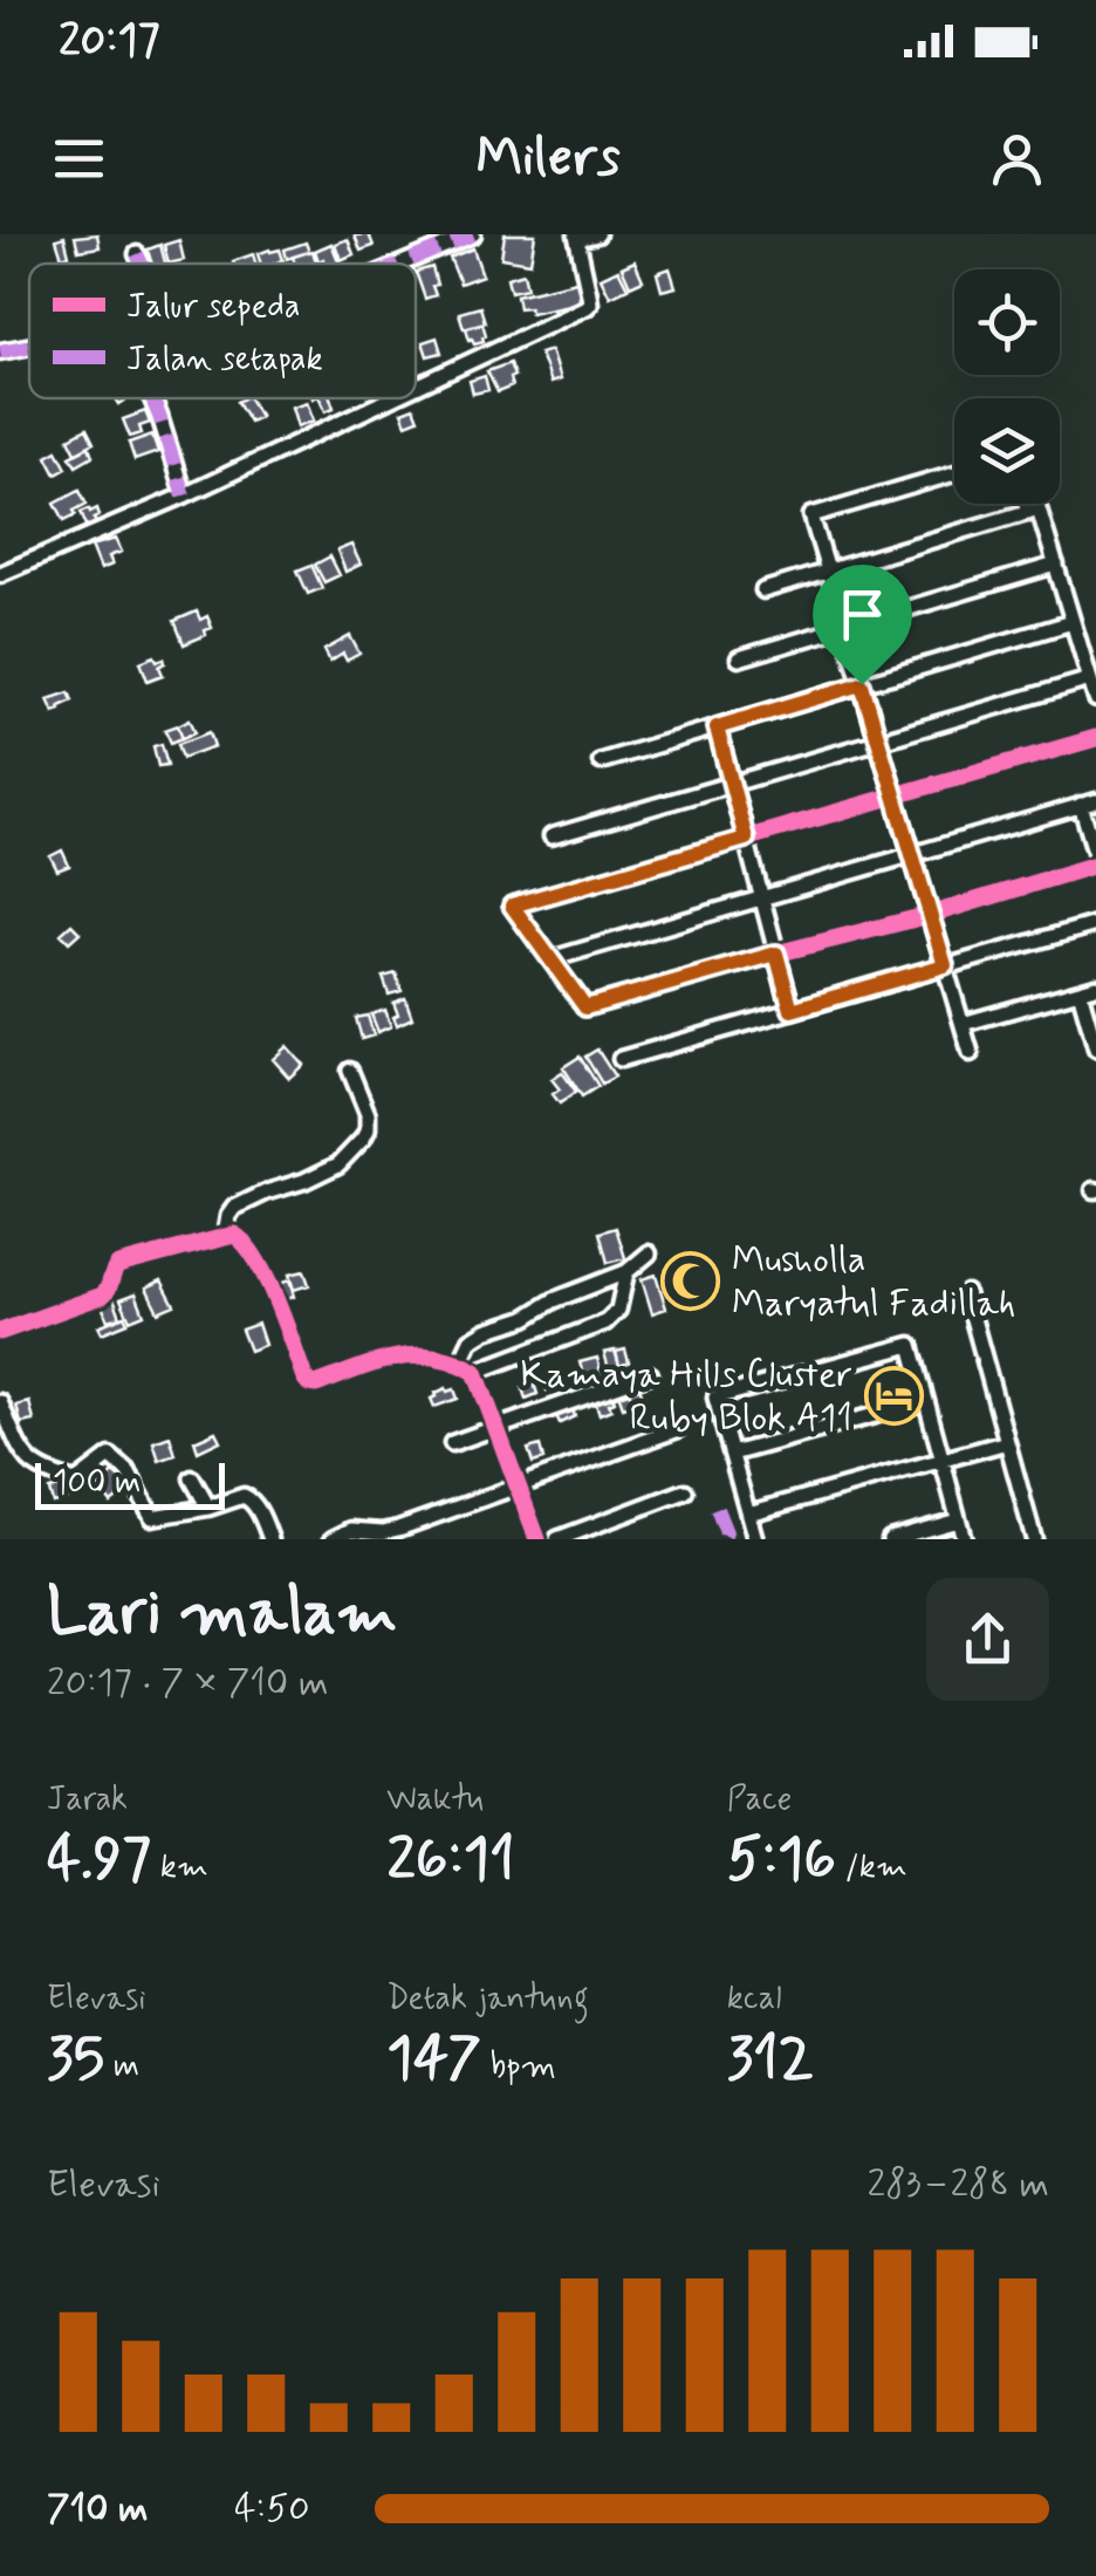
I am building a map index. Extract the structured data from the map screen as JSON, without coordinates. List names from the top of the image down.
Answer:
{
  "places": {
    "mosque": ["Musholla Maryatul Fadillah"],
    "hotel": ["Kamaya Hills Cluster Ruby Blok A11"]
  },
  "legend": ["Jalur sepeda", "Jalan setapak"],
  "scale_bar": "100 m",
  "page": {
    "status": "20:17",
    "header": "Milers",
    "scale": "100 m",
    "heading": ["Lari malam", "20:17 · 7 × 710 m"],
    "stats": [
      ["Jarak", "4.97 km"],
      ["Waktu", "26:11"],
      ["Pace", "5:16 /km"],
      ["Elevasi", "35 m"],
      ["Detak jantung", "147 bpm"],
      ["kcal", "312"]
    ],
    "chart": ["Elevasi", "283–288 m"],
    "list": [
      {
        "name": "710 m",
        "note": "4:50"
      }
    ]
  }
}
